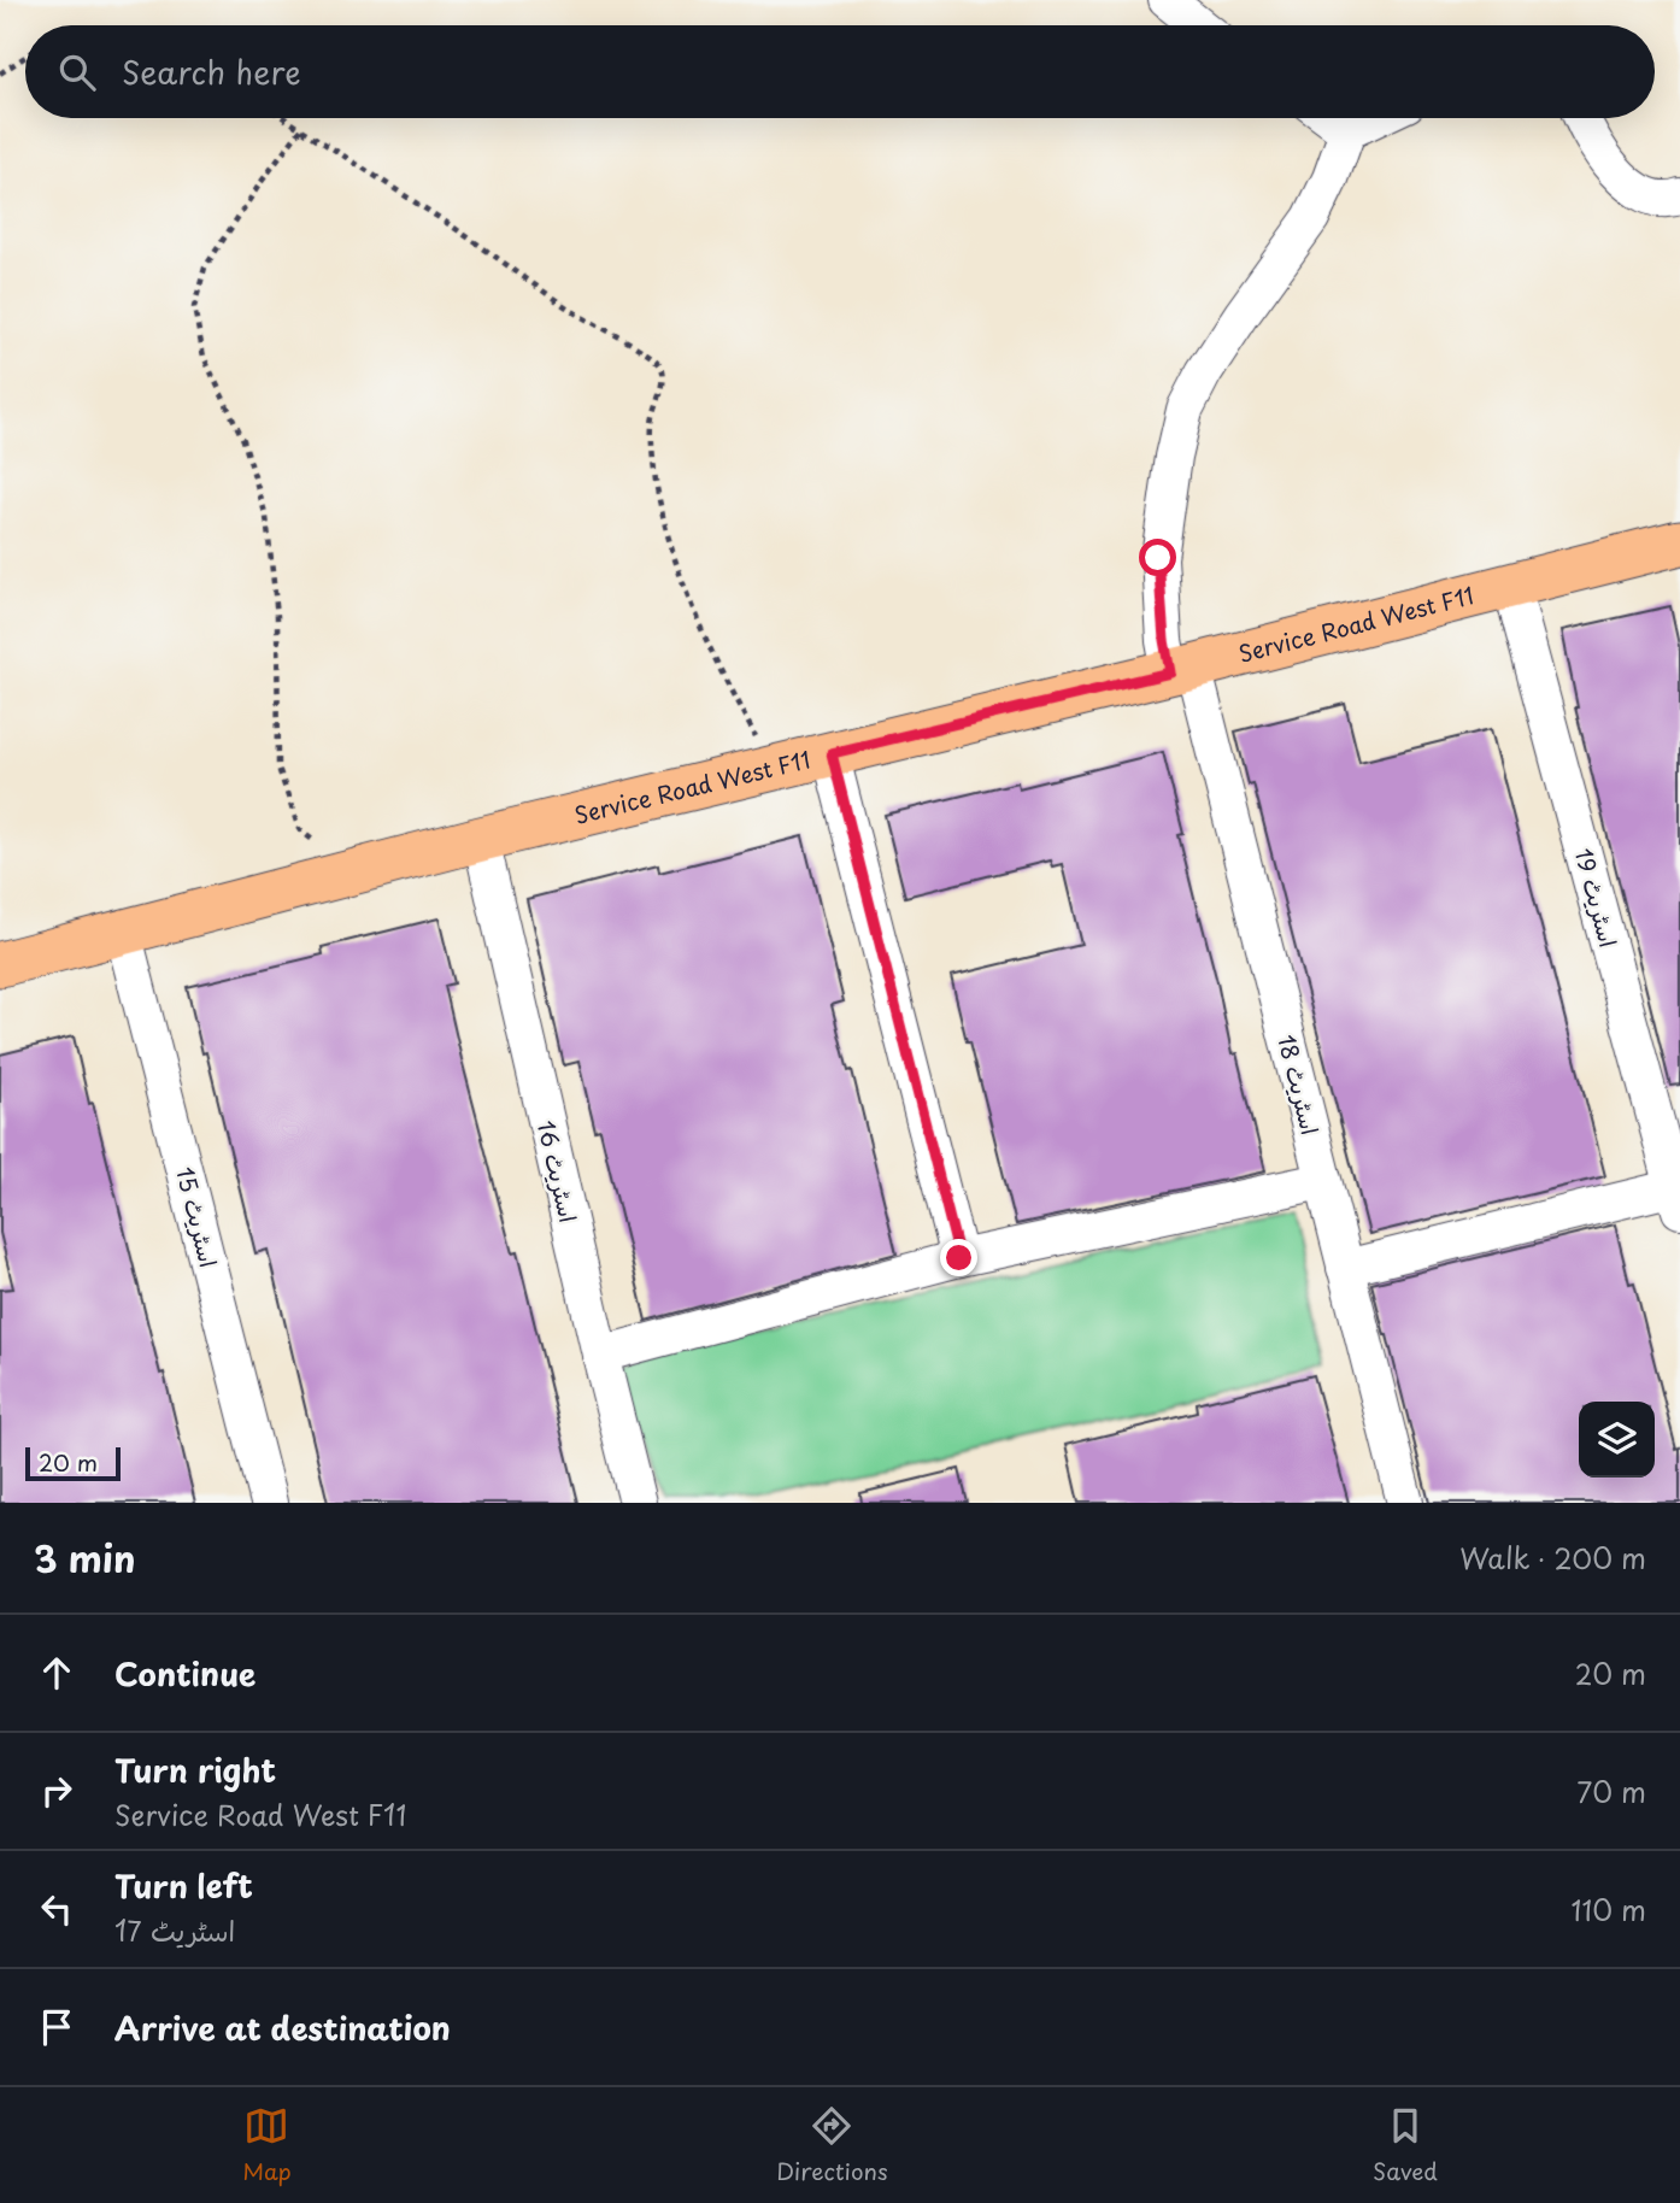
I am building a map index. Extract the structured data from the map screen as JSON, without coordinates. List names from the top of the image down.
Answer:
{
  "streets": {
    "main road": ["Service Road West F11"],
    "street": [
      "اسٹریٹ 19",
      "اسٹریٹ 18",
      "اسٹریٹ 16",
      "اسٹریٹ 15"
    ]
  },
  "crossings": [
    ["Service Road West F11", "اسٹریٹ 19"],
    ["Service Road West F11", "اسٹریٹ 18"],
    ["Service Road West F11", "اسٹریٹ 16"],
    ["Service Road West F11", "اسٹریٹ 15"]
  ],
  "scale_bar": "20 m",
  "page": {
    "search": "Search here",
    "scale": "20 m",
    "heading": ["3 min", "Walk · 200 m"],
    "list": [
      ["Continue", "20 m"],
      ["Turn right", "Service Road West F11", "70 m"],
      ["Turn left", "اسٹریٹ 17", "110 m"],
      "Arrive at destination"
    ],
    "nav": ["Map", "Directions", "Saved"]
  }
}
